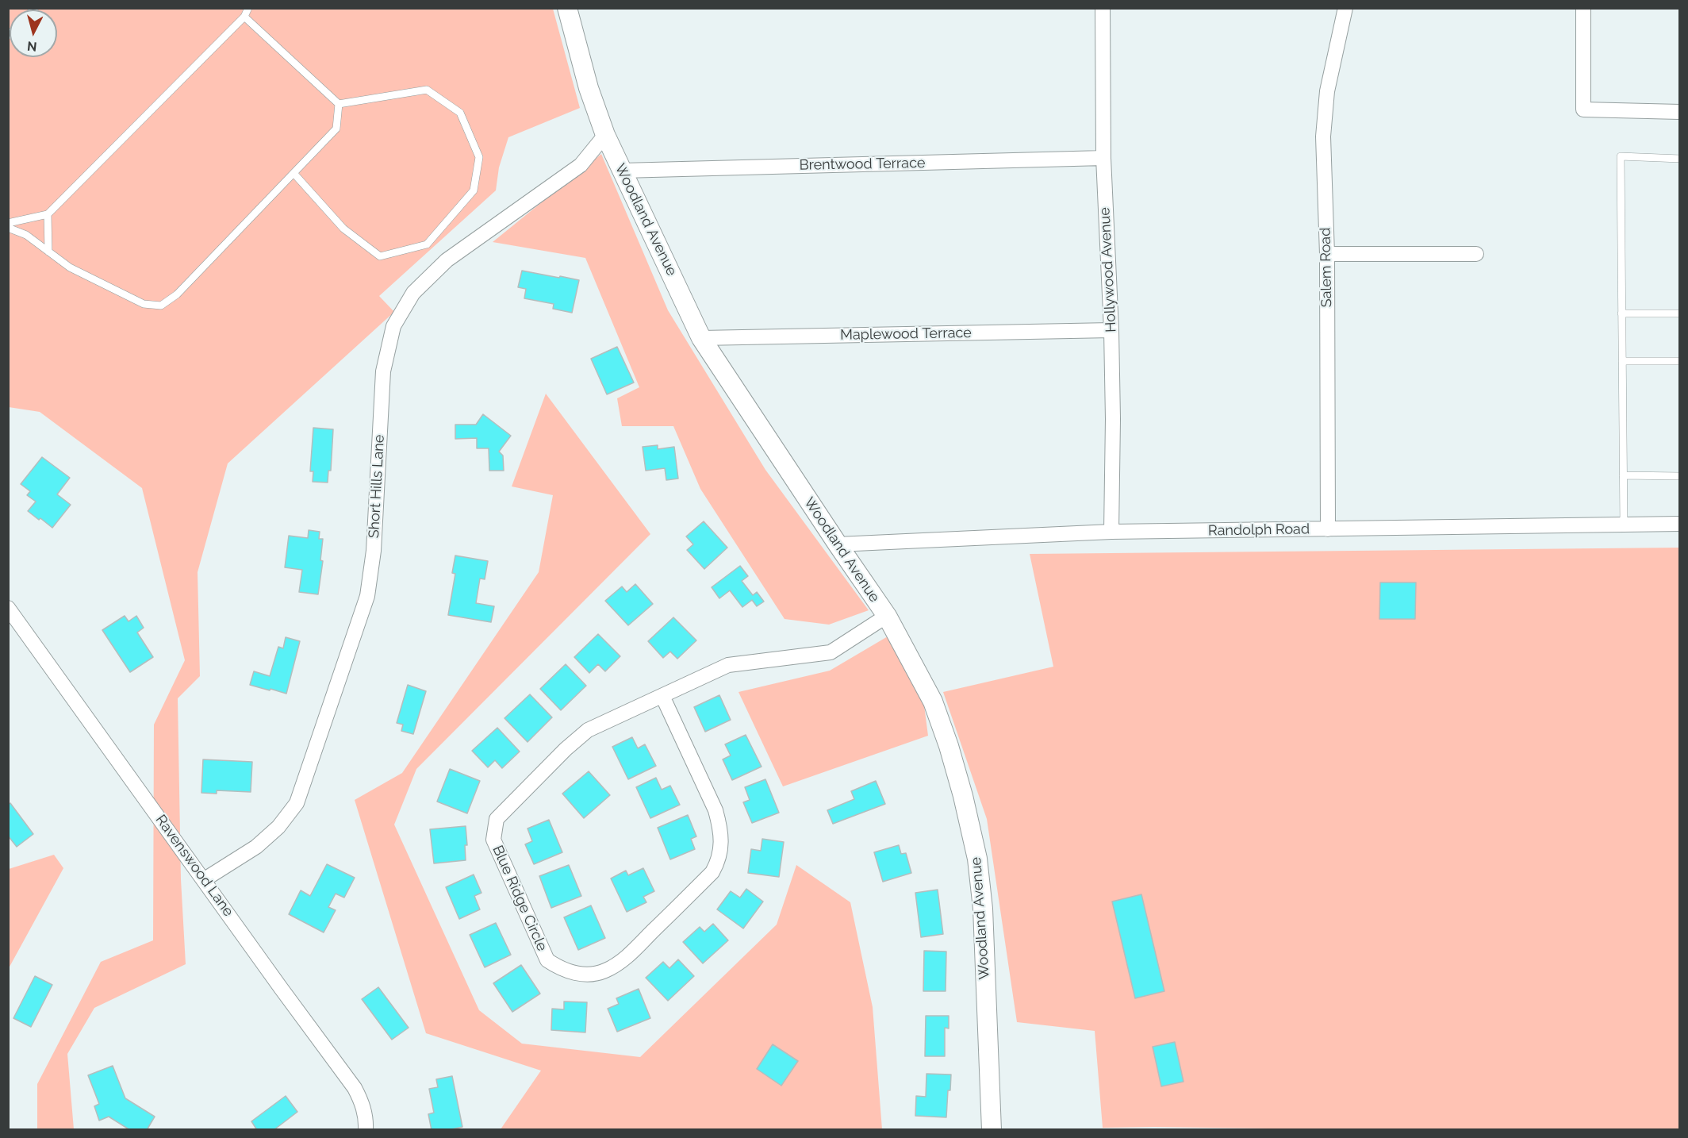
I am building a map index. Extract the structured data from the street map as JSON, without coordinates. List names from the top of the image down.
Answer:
{
  "streets": {
    "street": [
      "Brentwood Terrace",
      "Woodland Avenue",
      "Salem Road",
      "Hollywood Avenue",
      "Maplewood Terrace",
      "Short Hills Lane",
      "Randolph Road",
      "Ravenswood Lane",
      "Blue Ridge Circle"
    ]
  },
  "crossings": [
    ["Brentwood Terrace", "Woodland Avenue"],
    ["Brentwood Terrace", "Hollywood Avenue"],
    ["Woodland Avenue", "Maplewood Terrace"],
    ["Woodland Avenue", "Short Hills Lane"],
    ["Woodland Avenue", "Randolph Road"],
    ["Woodland Avenue", "Blue Ridge Circle"],
    ["Salem Road", "Randolph Road"],
    ["Hollywood Avenue", "Maplewood Terrace"],
    ["Hollywood Avenue", "Randolph Road"],
    ["Short Hills Lane", "Ravenswood Lane"]
  ],
  "north": "bottom"
}
